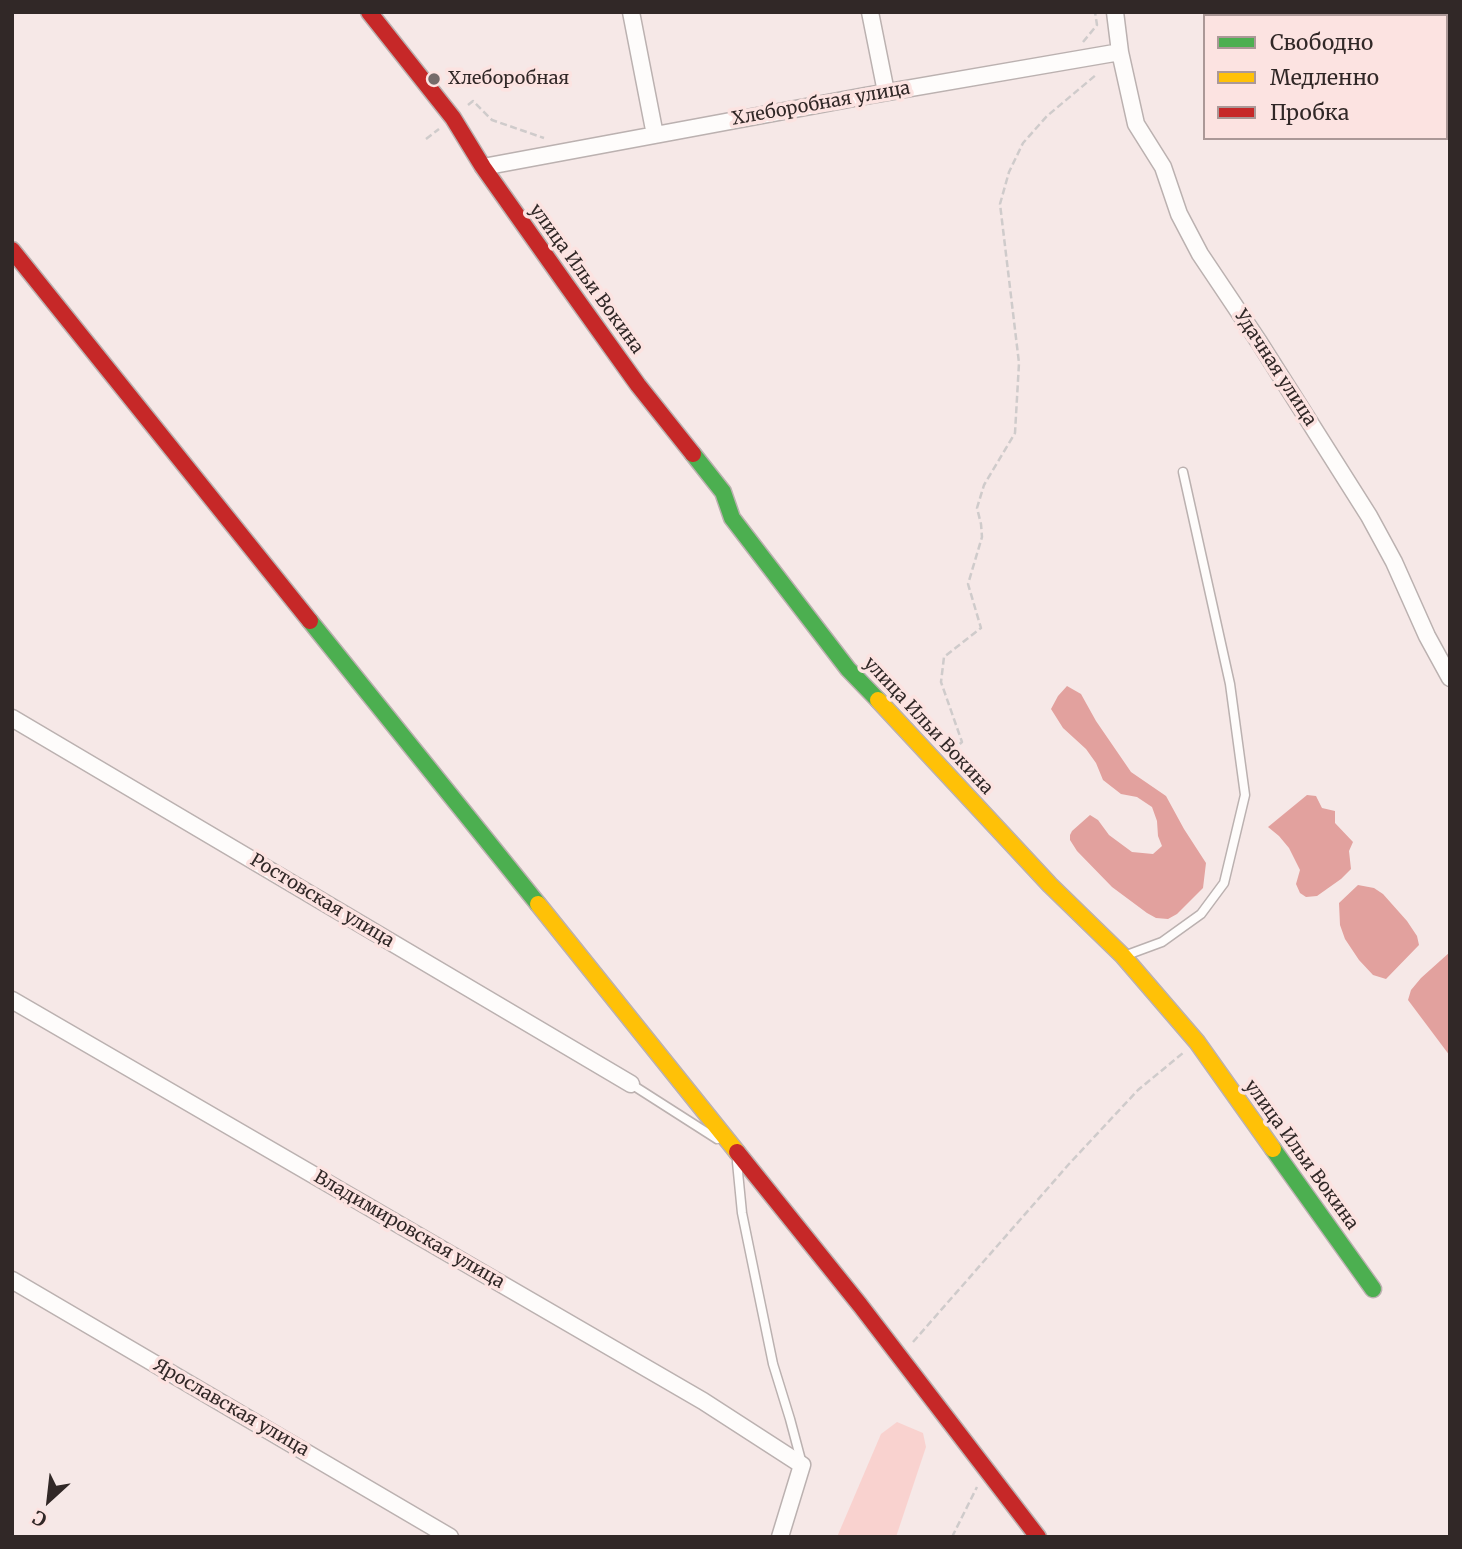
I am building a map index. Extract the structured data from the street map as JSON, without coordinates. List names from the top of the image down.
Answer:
{
  "streets": {
    "street": [
      "Хлеборобная улица",
      "улица Ильи Вокина",
      "Удачная улица",
      "Ростовская улица",
      "Владимировская улица",
      "Ярославская улица"
    ]
  },
  "crossings": [
    ["Хлеборобная улица", "улица Ильи Вокина"],
    ["Хлеборобная улица", "Удачная улица"]
  ],
  "places": ["Хлеборобная"],
  "legend": ["Свободно", "Медленно", "Пробка"],
  "north": "bottom left"
}
